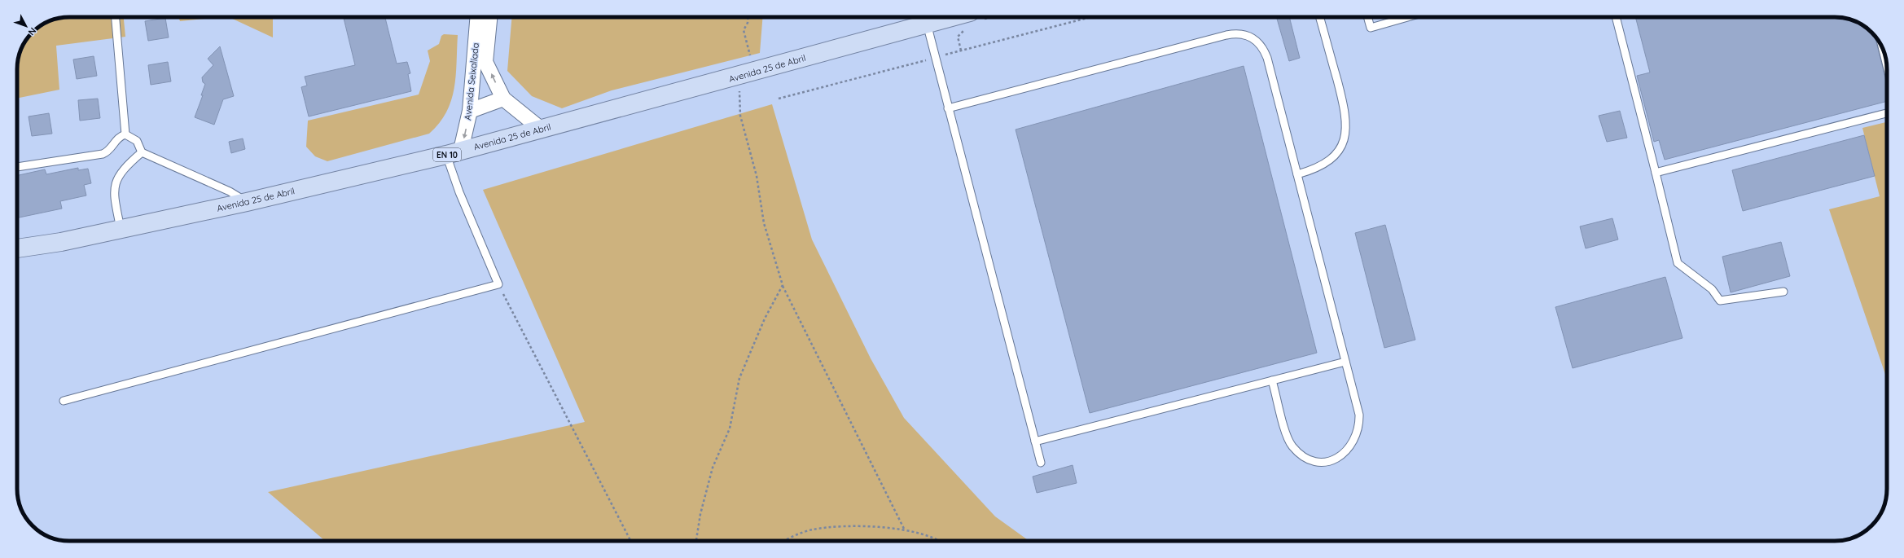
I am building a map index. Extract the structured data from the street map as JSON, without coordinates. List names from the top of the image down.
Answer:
{
  "streets": {
    "main road": ["Avenida 25 de Abril", "EN 10"],
    "street": ["Avenida Seixalíada"]
  },
  "crossings": [
    ["Avenida 25 de Abril", "Avenida Seixalíada"]
  ],
  "north": "bottom right"
}
